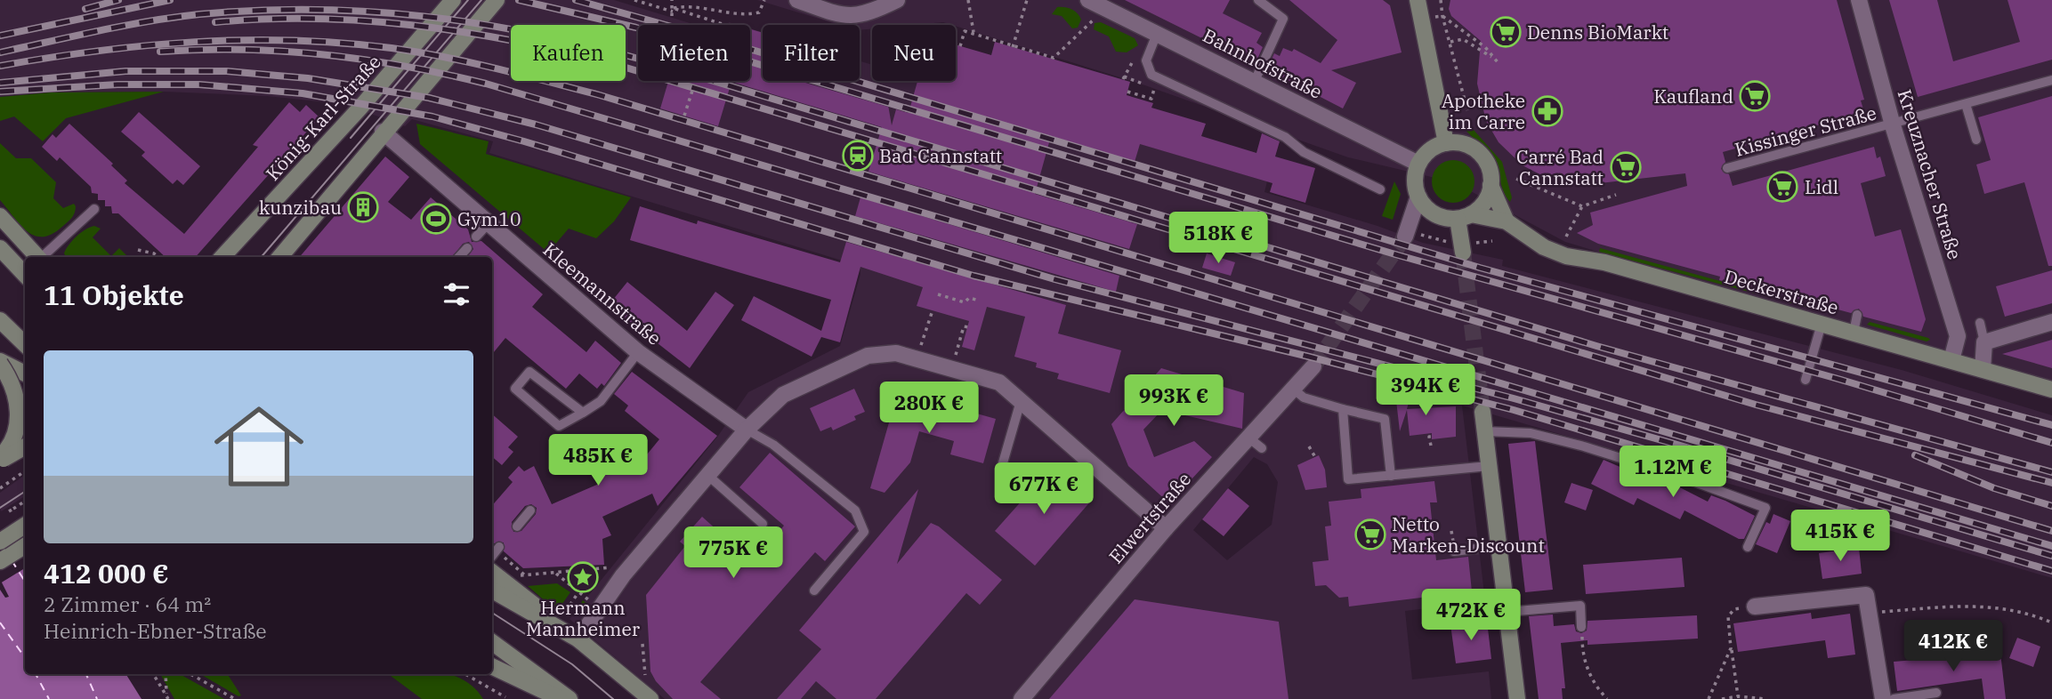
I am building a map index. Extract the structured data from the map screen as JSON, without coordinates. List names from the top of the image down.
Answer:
{
  "streets": {
    "main road": ["König-Karl-Straße", "Deckerstraße"],
    "street": [
      "Bahnhofstraße",
      "Kreuznacher Straße",
      "Kleemannstraße",
      "Elwertstraße"
    ],
    "lane": ["Kissinger Straße"]
  },
  "crossings": [
    ["Bahnhofstraße", "Deckerstraße"],
    ["Kissinger Straße", "Kreuznacher Straße"],
    ["Kreuznacher Straße", "Deckerstraße"]
  ],
  "places": {
    "supermarket": [
      "Denns BioMarkt",
      "Kaufland",
      "Carré Bad Cannstatt",
      "Lidl",
      "Netto Marken-Discount"
    ],
    "pharmacy": ["Apotheke im Carre"],
    "station": ["Bad Cannstatt"],
    "building": ["kunzibau"],
    "sports": ["Gym10"],
    "place": ["Hermann Mannheimer"]
  },
  "page": {
    "chip": [
      "Kaufen",
      "Mieten",
      "Filter",
      "Neu"
    ],
    "price": [
      "518K €",
      "394K €",
      "993K €",
      "280K €",
      "485K €",
      "1.12M €",
      "677K €",
      "415K €",
      "775K €",
      "472K €",
      "412K €"
    ],
    "heading": "11 Objekte",
    "list": [
      {
        "name": "412 000 €",
        "note": "2 Zimmer · 64 m² · Heinrich-Ebner-Straße"
      }
    ]
  }
}
